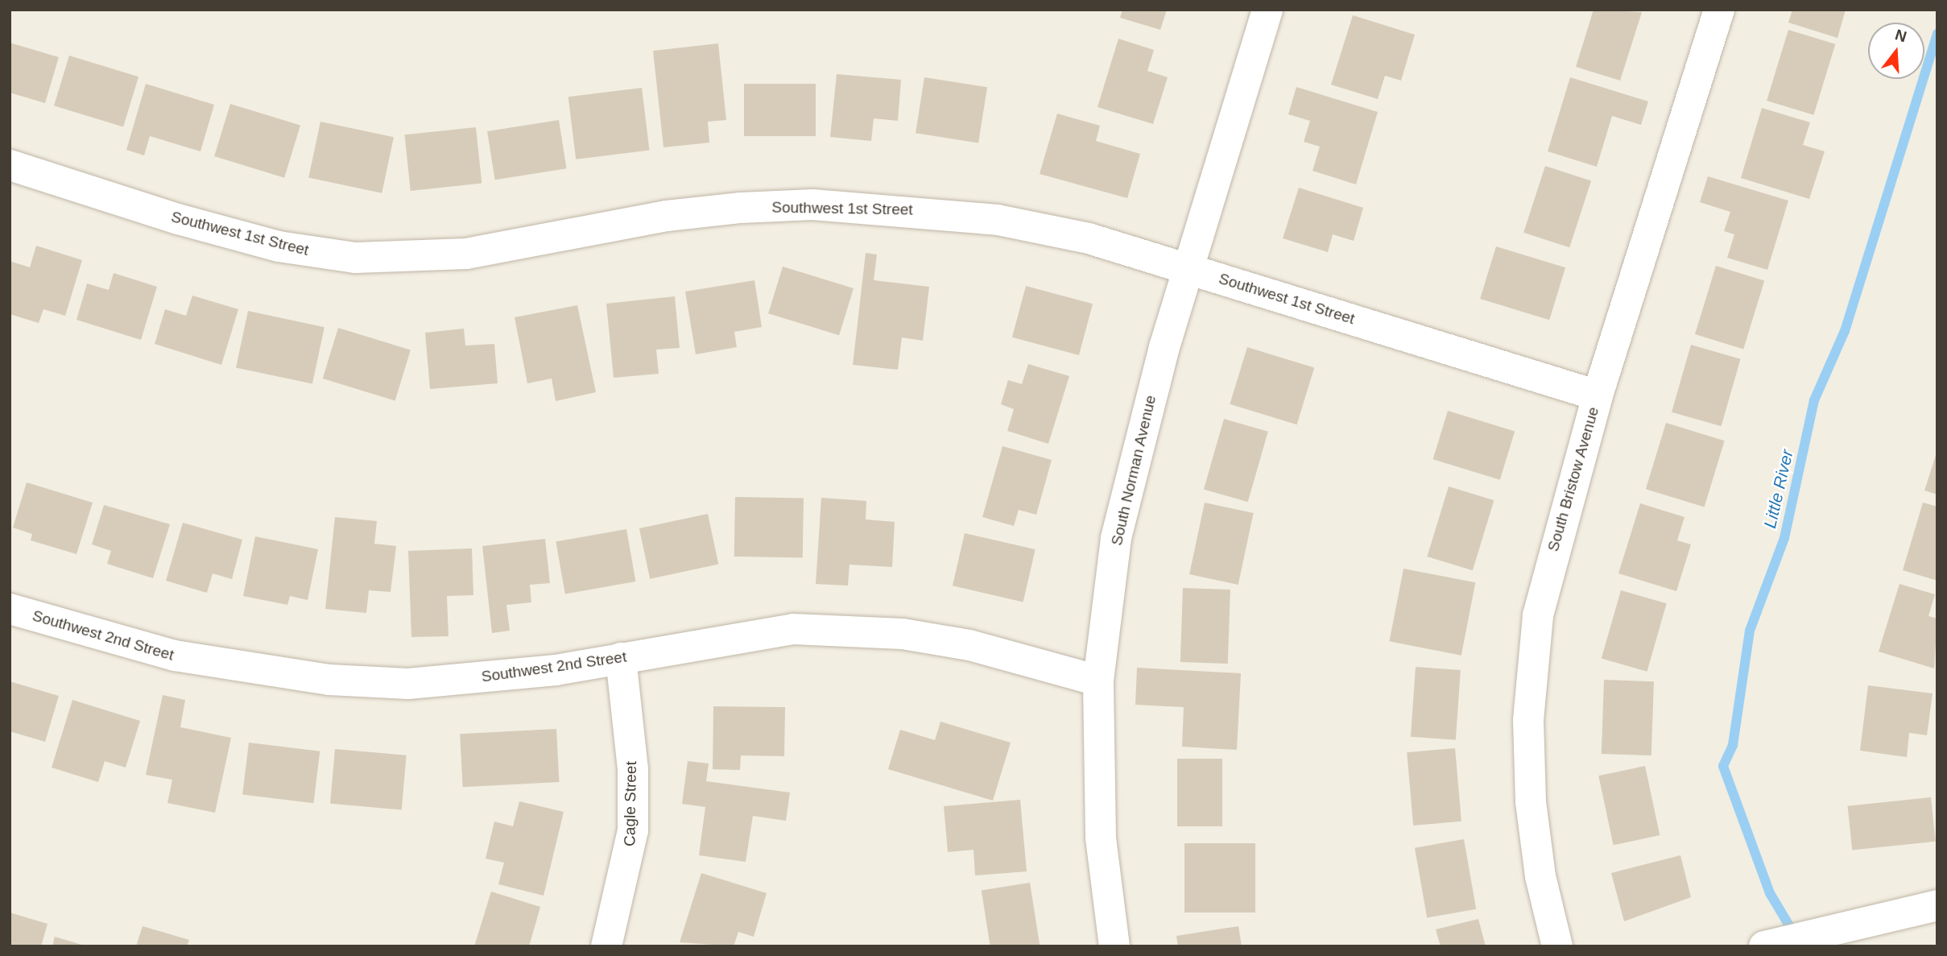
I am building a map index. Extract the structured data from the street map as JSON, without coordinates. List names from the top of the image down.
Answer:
{
  "streets": {
    "street": [
      "Southwest 1st Street",
      "South Norman Avenue",
      "South Bristow Avenue",
      "Southwest 2nd Street",
      "Cagle Street"
    ]
  },
  "crossings": [
    ["Southwest 1st Street", "South Norman Avenue"],
    ["Southwest 1st Street", "South Bristow Avenue"],
    ["South Norman Avenue", "Southwest 2nd Street"],
    ["Southwest 2nd Street", "Cagle Street"]
  ],
  "water": ["Little River"],
  "north": "top"
}
